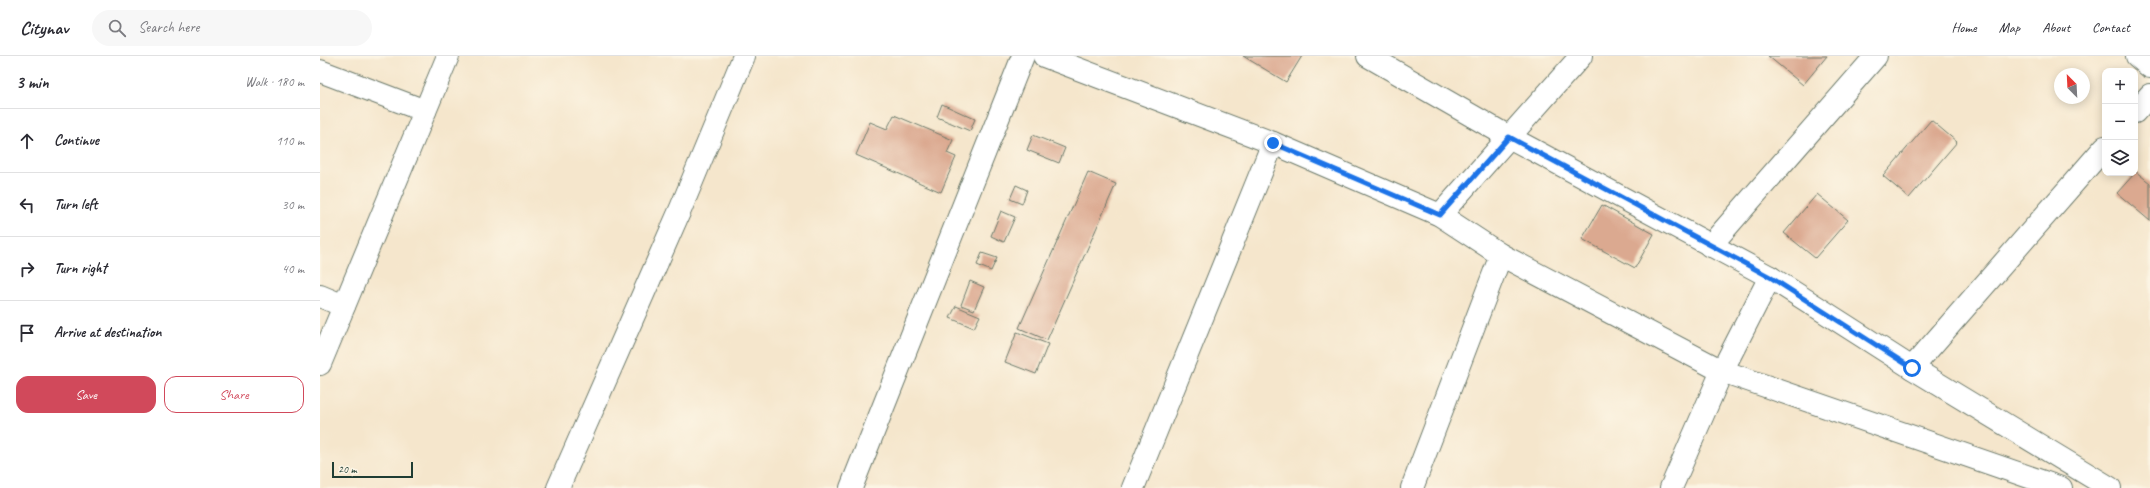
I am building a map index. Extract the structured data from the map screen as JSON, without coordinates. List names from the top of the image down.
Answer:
{
  "scale_bar": "20 m",
  "north": "top left",
  "page": {
    "header": "Citynav",
    "search": "Search here",
    "nav": [
      "Home",
      "Map",
      "About",
      "Contact"
    ],
    "heading": ["3 min", "Walk · 180 m"],
    "map_buttons": ["+", "−"],
    "list": [
      ["Continue", "110 m"],
      ["Turn left", "30 m"],
      ["Turn right", "40 m"],
      "Arrive at destination"
    ],
    "buttons": ["Save", "Share"],
    "scale": "20 m"
  }
}
